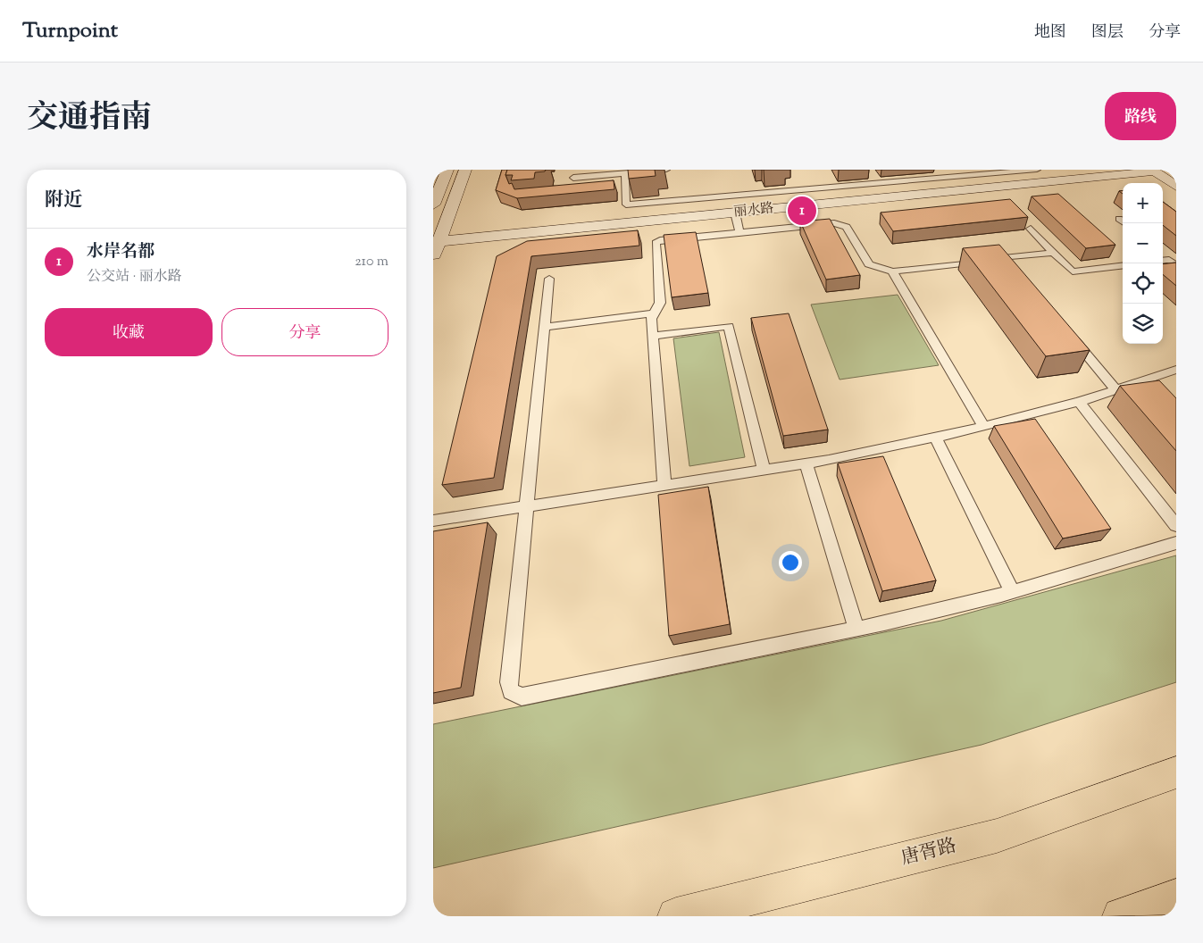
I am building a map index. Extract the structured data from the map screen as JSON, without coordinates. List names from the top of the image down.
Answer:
{
  "streets": {
    "main road": ["唐胥路"],
    "street": ["丽水路"]
  },
  "page": {
    "header": "Turnpoint",
    "nav": ["地图", "图层", "分享"],
    "title": "交通指南",
    "buttons": [
      "路线",
      ["收藏", "分享"]
    ],
    "heading": "附近",
    "map_buttons": ["+", "−"],
    "pins": "1",
    "list": [
      {
        "mark": "1",
        "name": "水岸名都",
        "note": "公交站 · 丽水路",
        "value": "210 m"
      }
    ]
  }
}
